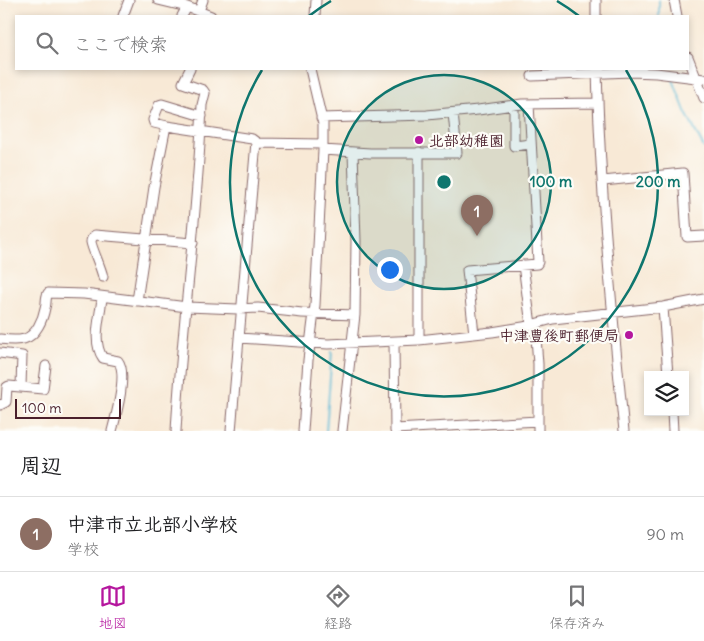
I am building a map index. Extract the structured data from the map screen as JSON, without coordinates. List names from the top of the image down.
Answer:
{
  "places": ["北部幼稚園", "中津豊後町郵便局"],
  "scale_bar": "100 m",
  "page": {
    "search": "ここで検索",
    "pins": "1",
    "scale": "100 m",
    "heading": "周辺",
    "list": [
      {
        "mark": "1",
        "name": "中津市立北部小学校",
        "note": "学校",
        "value": "90 m"
      }
    ],
    "nav": ["地図", "経路", "保存済み"]
  },
  "rings": ["100 m", "200 m"]
}
